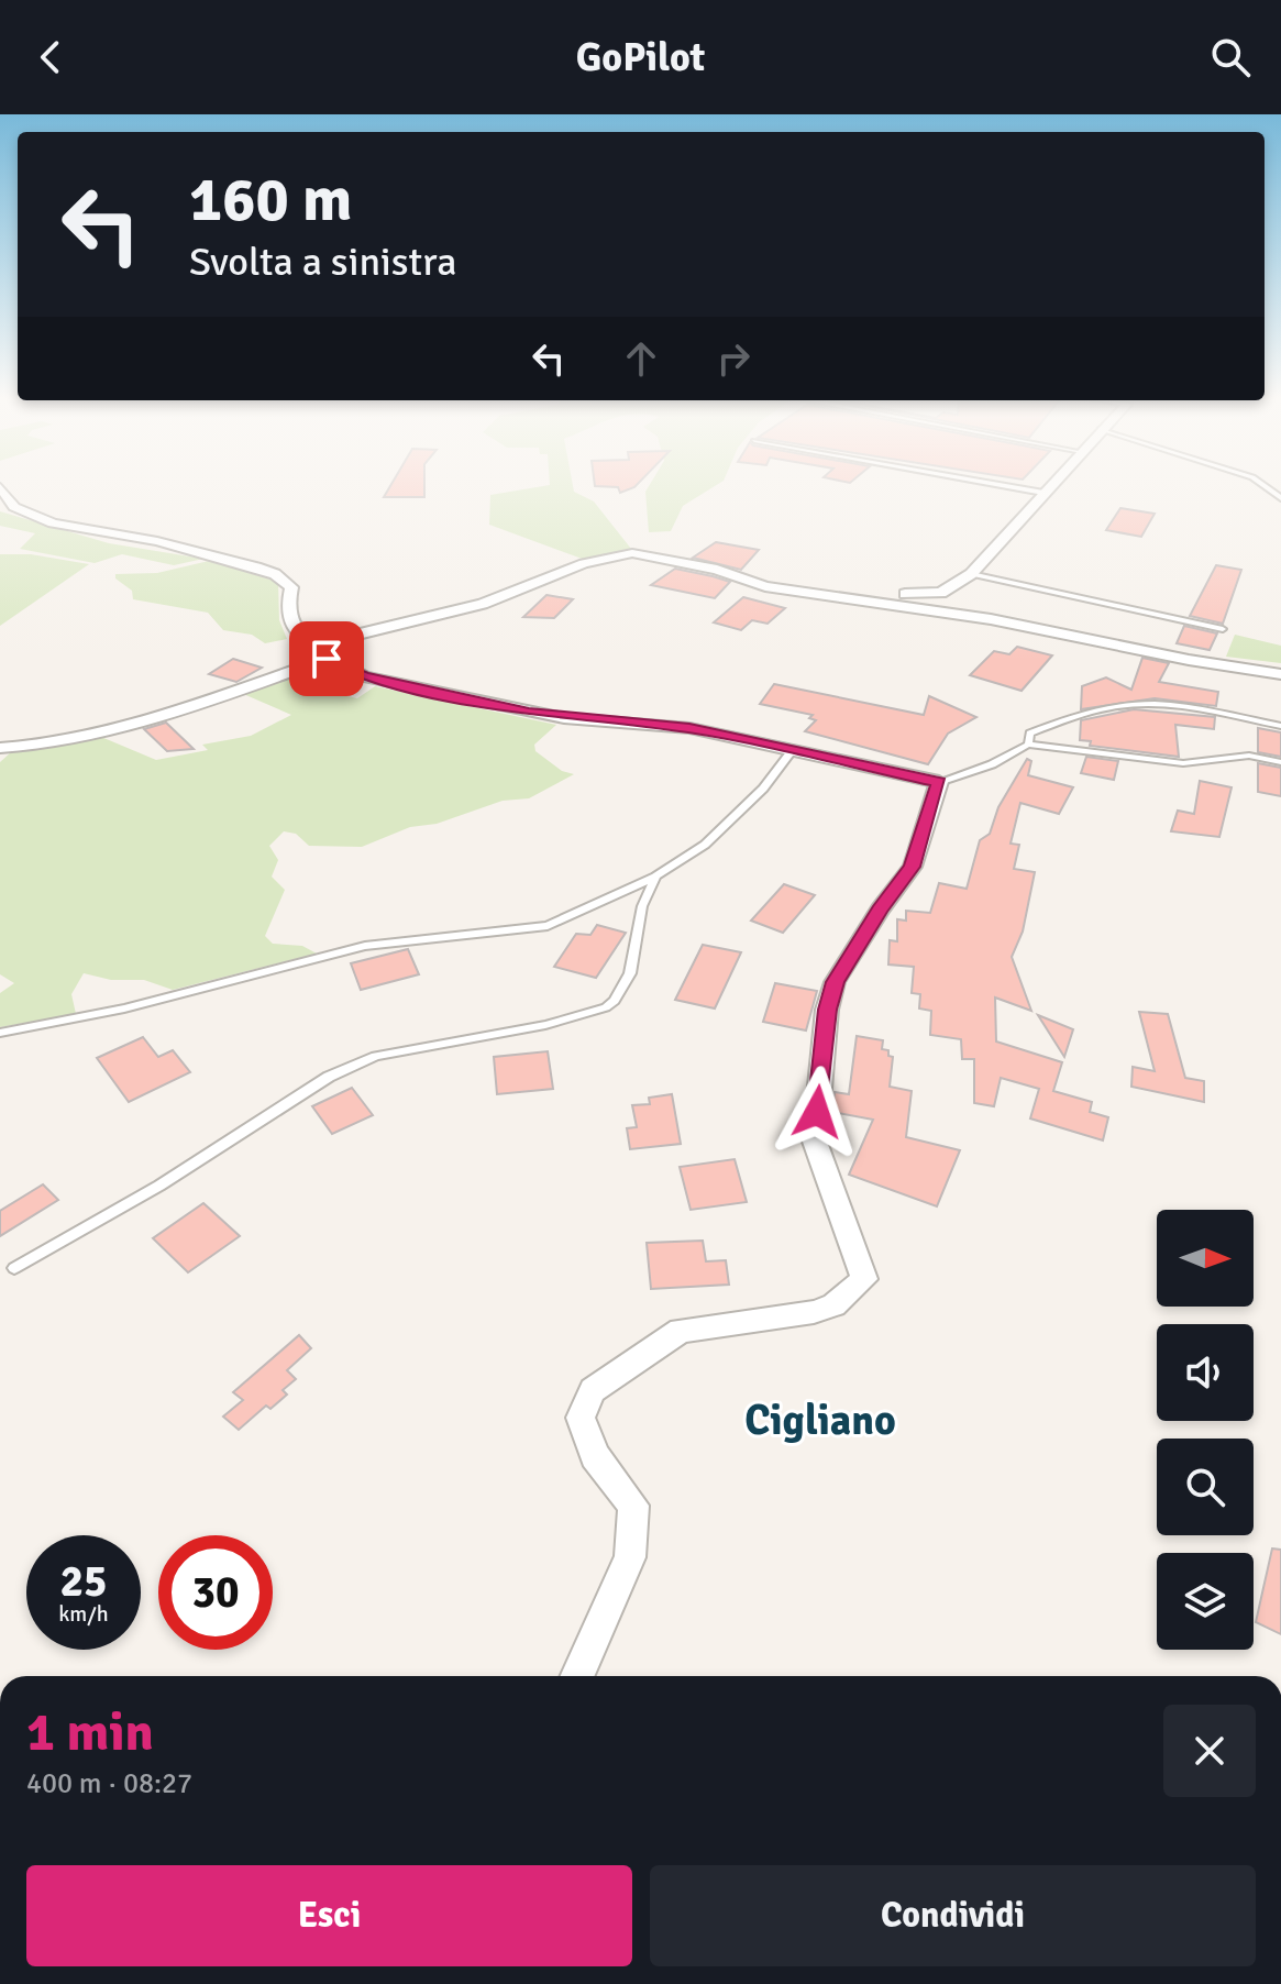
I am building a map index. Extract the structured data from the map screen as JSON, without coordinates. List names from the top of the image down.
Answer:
{
  "districts": ["Cigliano"],
  "north": "right",
  "page": {
    "header": "GoPilot",
    "turn": ["160 m", "Svolta a sinistra"],
    "speed": "25 km/h",
    "limit": "30",
    "heading": ["1 min", "400 m · 08:27"],
    "buttons": ["Esci", "Condividi"]
  }
}
